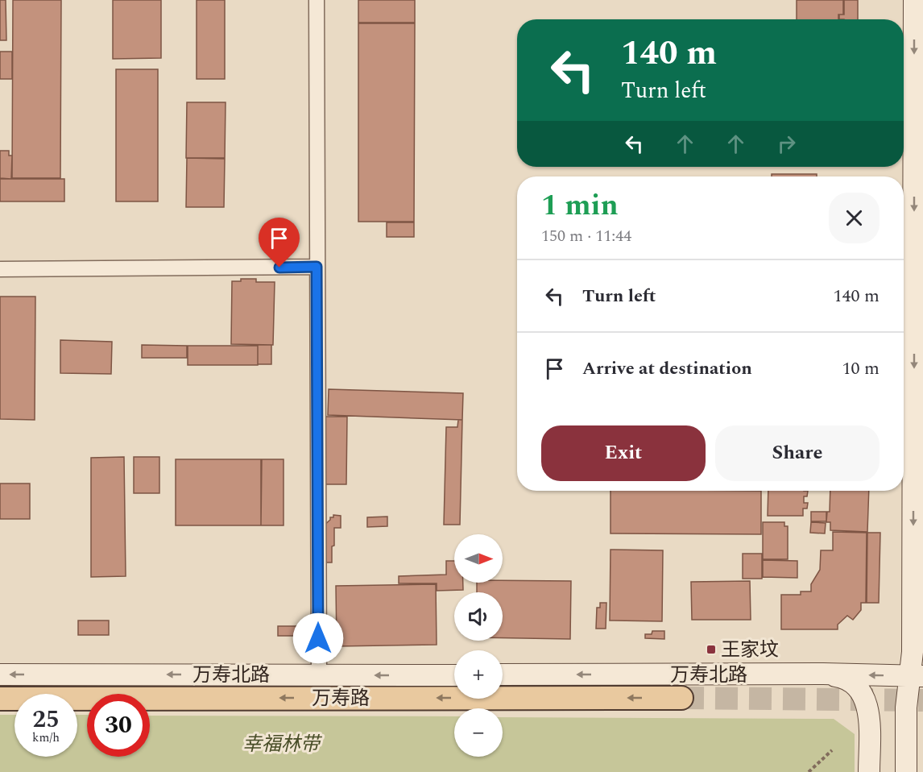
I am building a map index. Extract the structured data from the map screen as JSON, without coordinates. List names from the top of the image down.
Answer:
{
  "streets": {
    "main road": ["万寿北路", "万寿路"]
  },
  "one_way": ["万寿北路", "万寿路"],
  "parks": ["幸福林带"],
  "places": {
    "transit": ["王家坟"]
  },
  "north": "right",
  "page": {
    "turn": ["140 m", "Turn left"],
    "heading": ["1 min", "150 m · 11:44"],
    "list": [
      {
        "name": "Turn left",
        "value": "140 m"
      },
      {
        "name": "Arrive at destination",
        "value": "10 m"
      }
    ],
    "buttons": ["Exit", "Share"],
    "map_buttons": ["+", "−"],
    "speed": "25 km/h",
    "limit": "30"
  }
}
